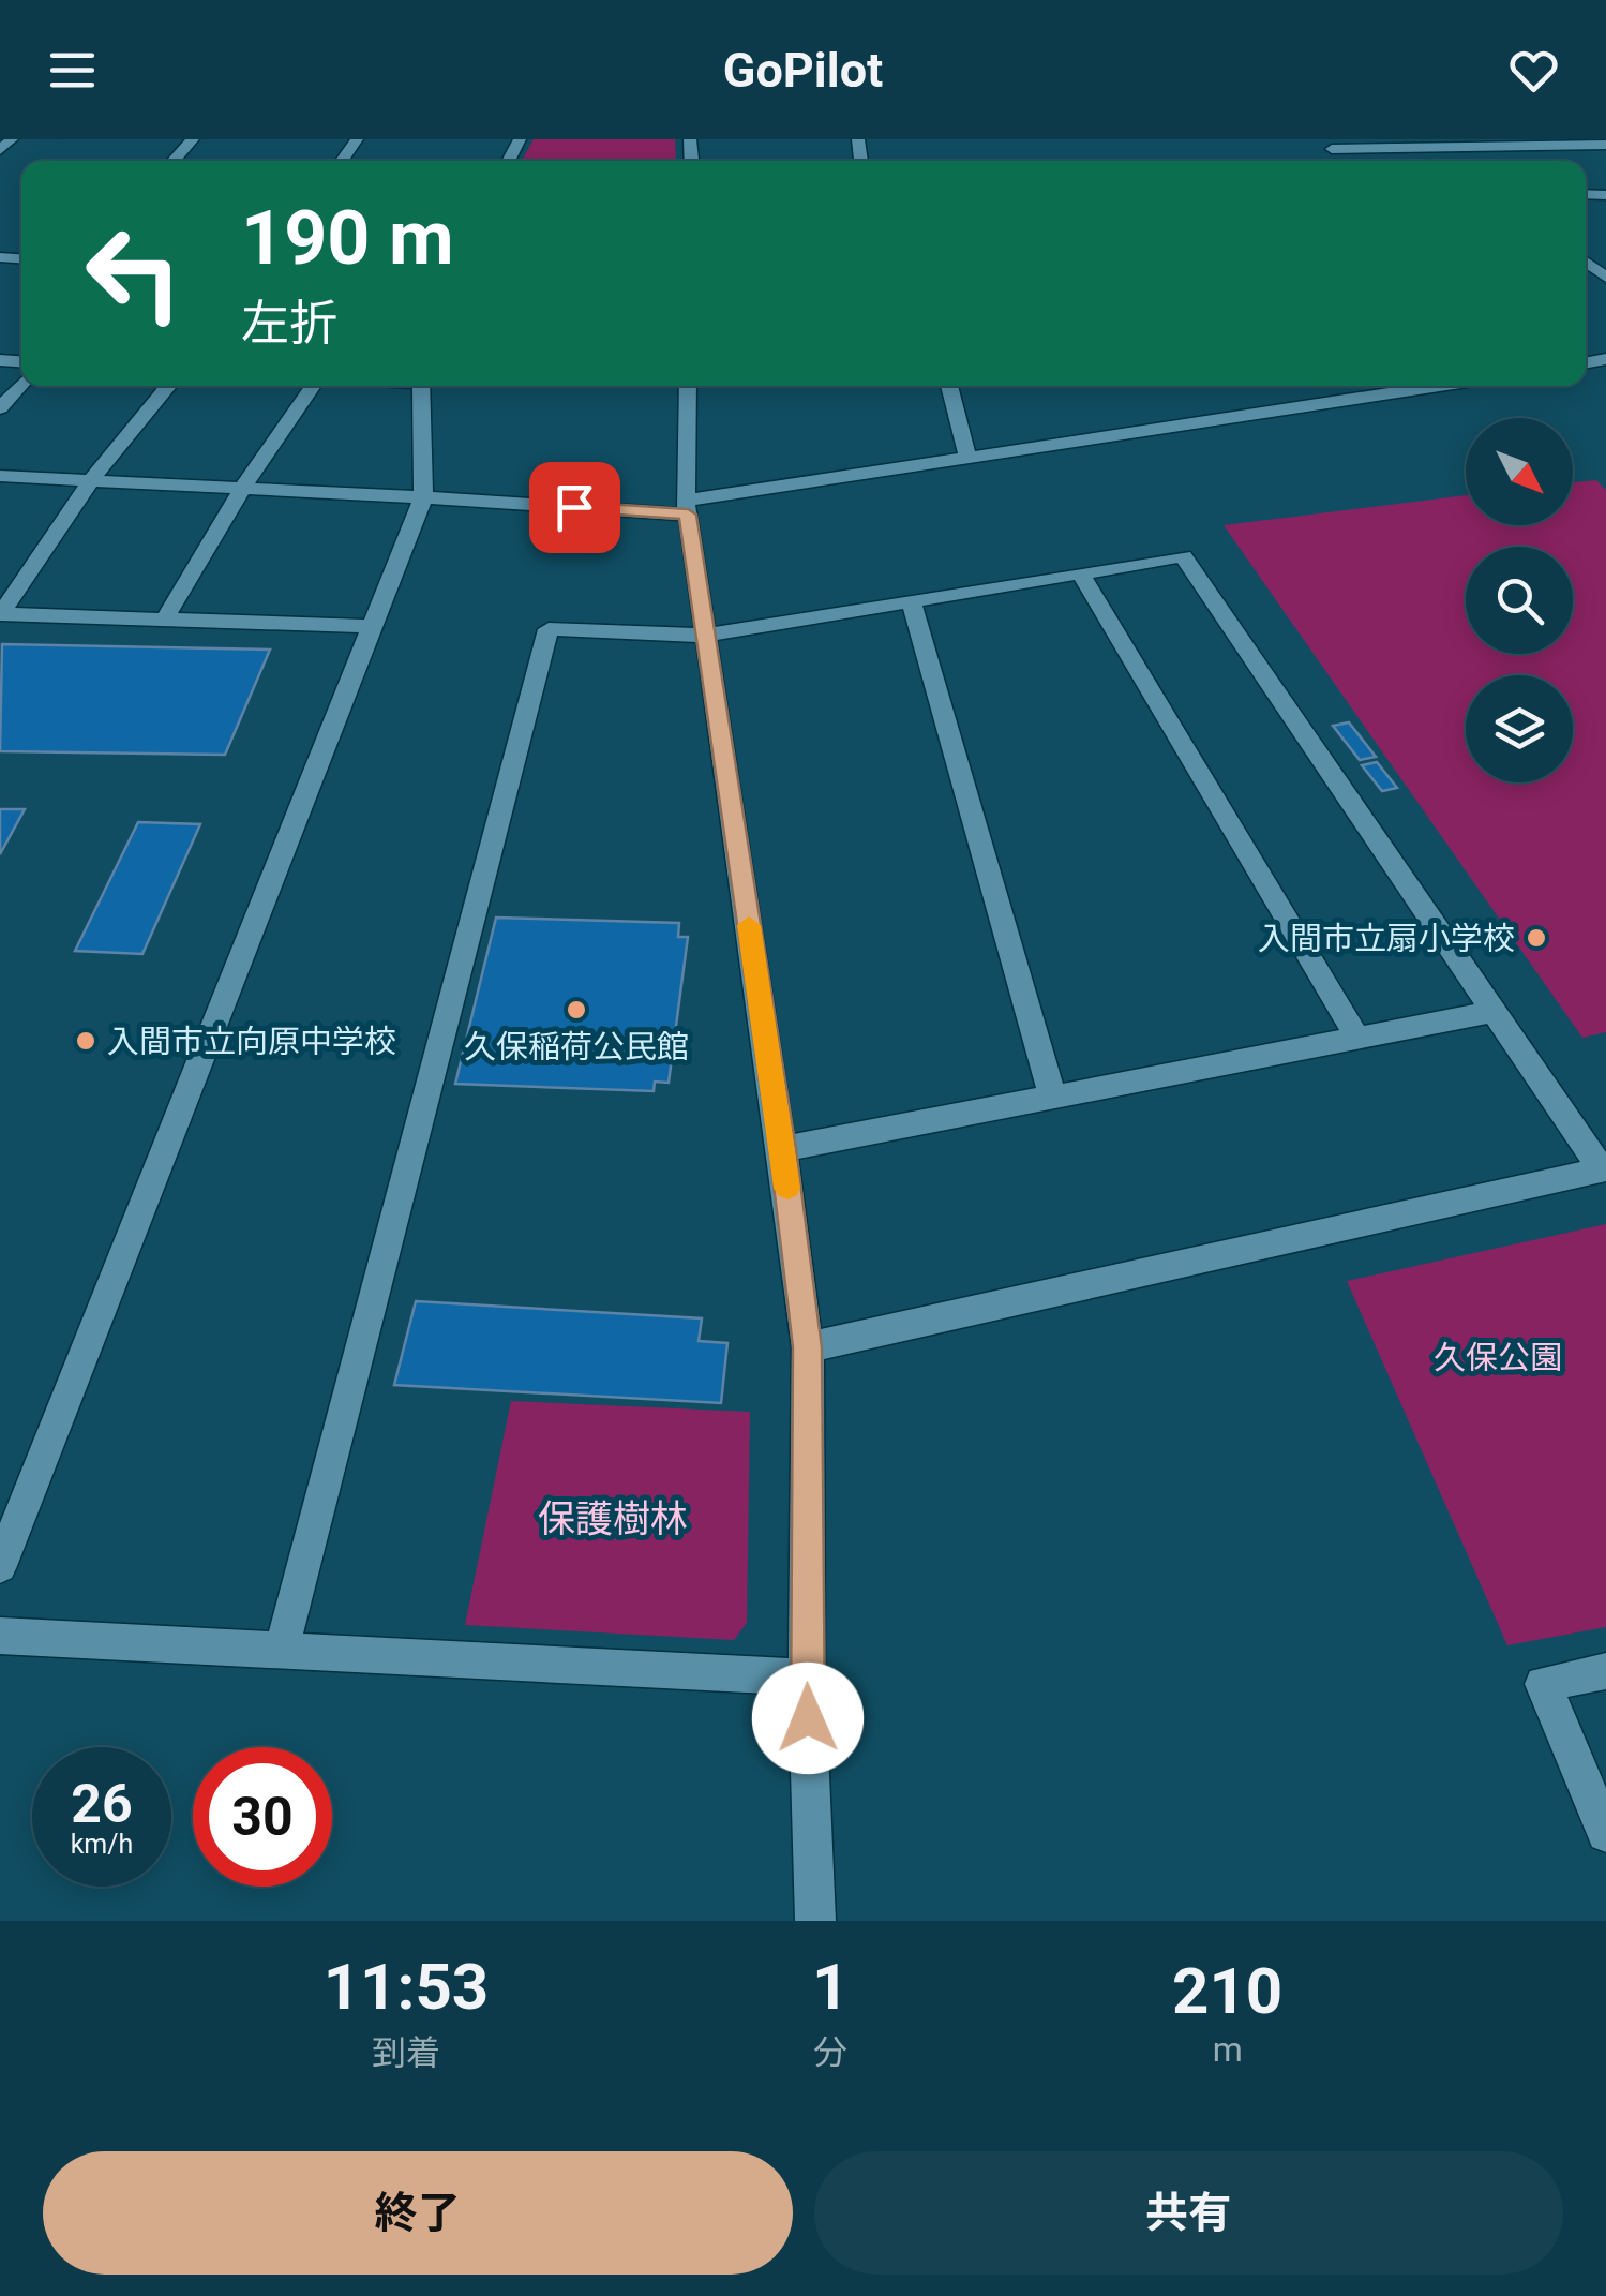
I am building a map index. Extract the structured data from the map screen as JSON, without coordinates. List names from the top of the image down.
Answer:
{
  "parks": ["久保公園", "保護樹林"],
  "places": ["入間市立扇小学校", "久保稲荷公民館", "入間市立向原中学校"],
  "north": "bottom right",
  "page": {
    "header": "GoPilot",
    "turn": ["190 m", "左折"],
    "speed": "26 km/h",
    "limit": "30",
    "eta": [
      "11:53",
      "到着",
      "1",
      "分",
      "210",
      "m"
    ],
    "buttons": ["終了", "共有"]
  }
}
